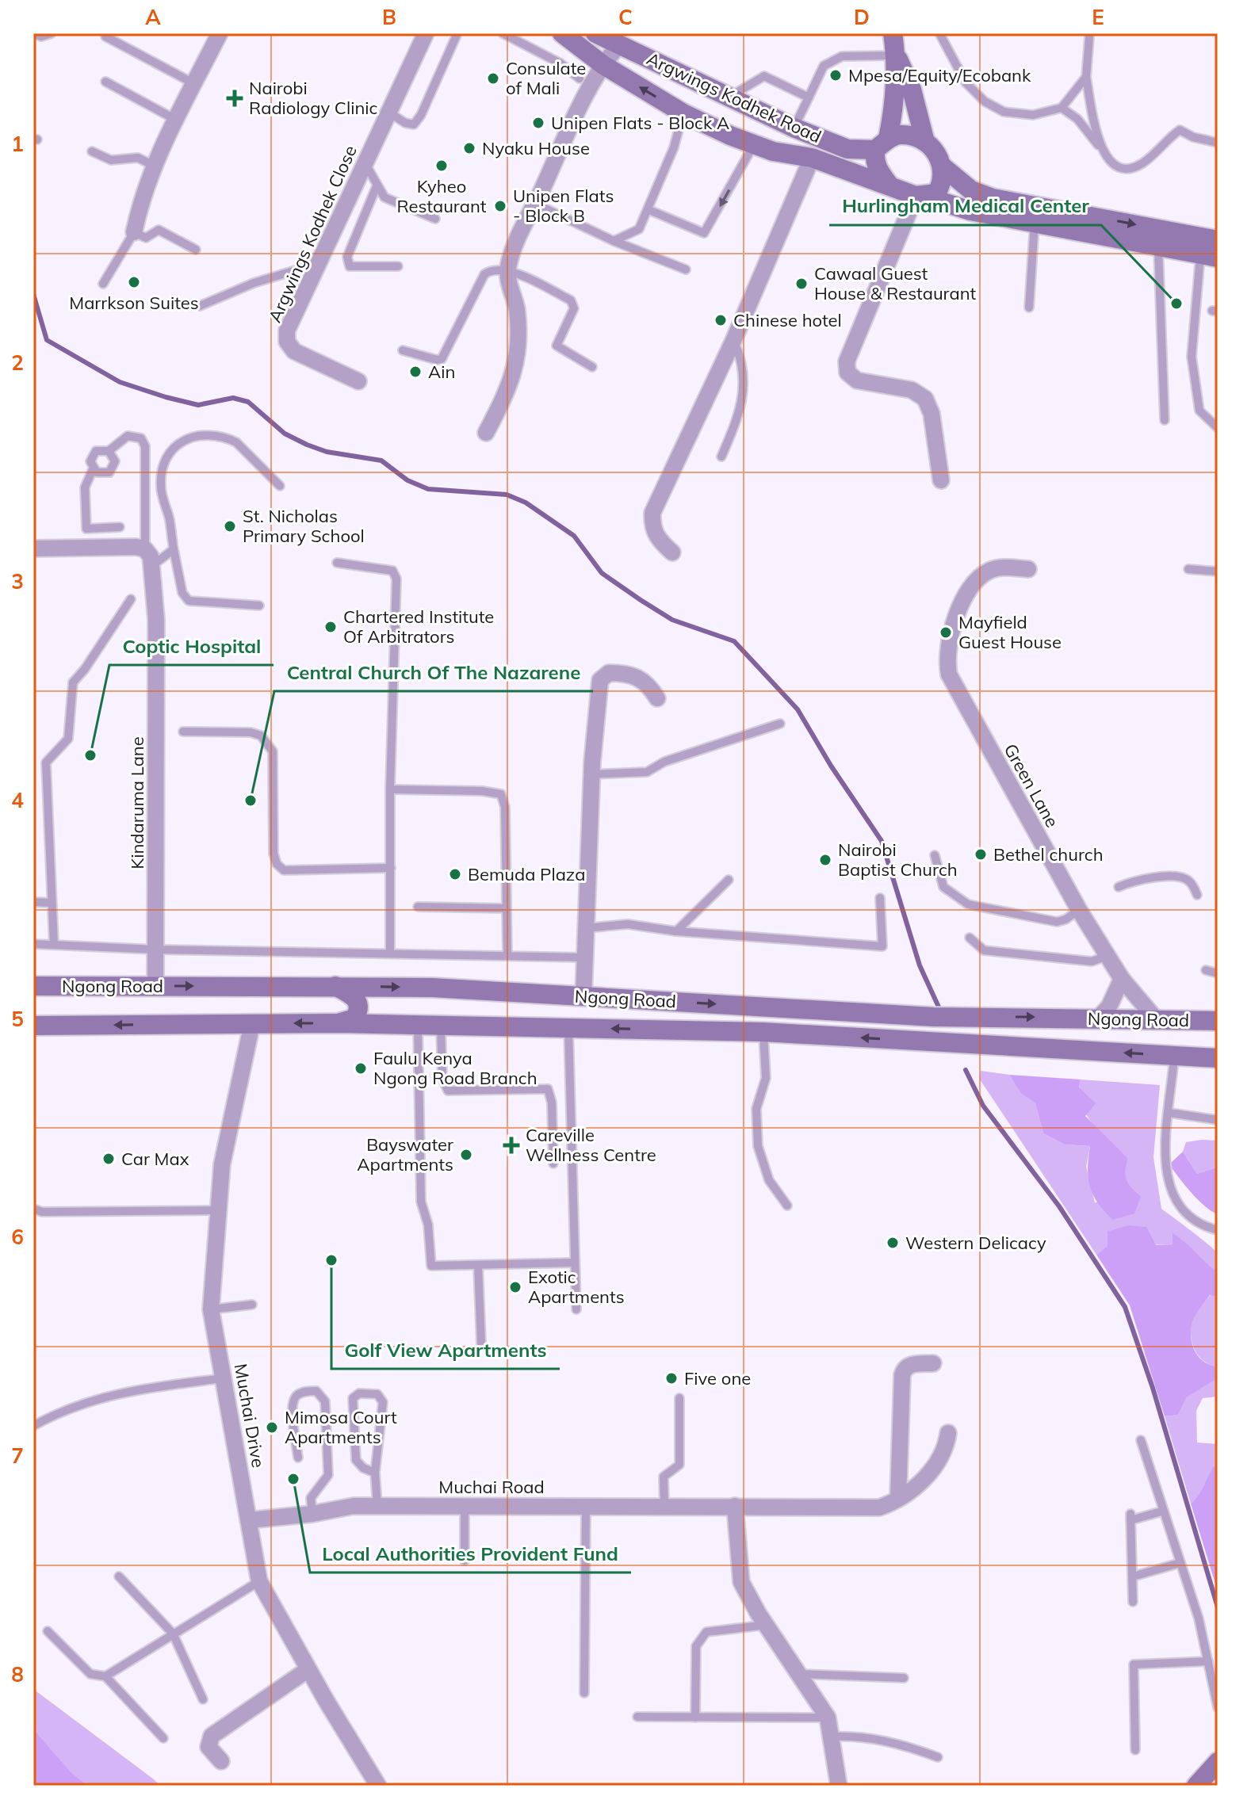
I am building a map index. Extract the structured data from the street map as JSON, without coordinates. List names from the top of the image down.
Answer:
{
  "streets": {
    "main road": ["Argwings Kodhek Road", "Ngong Road"],
    "street": [
      "Argwings Kodhek Close",
      "Green Lane",
      "Kindaruma Lane",
      "Muchai Drive",
      "Muchai Road"
    ]
  },
  "crossings": [
    ["Green Lane", "Ngong Road"],
    ["Kindaruma Lane", "Ngong Road"],
    ["Ngong Road", "Muchai Drive"],
    ["Muchai Drive", "Muchai Road"]
  ],
  "places": {
    "other": [
      "Mpesa/Equity/Ecobank",
      "Consulate of Mali",
      "Unipen Flats - Block A",
      "Nyaku House",
      "Kyheo Restaurant",
      "Unipen Flats - Block B",
      "Marrkson Suites",
      "Cawaal Guest House & Restaurant",
      "Hurlingham Medical Center",
      "Chinese hotel",
      "Ain",
      "St. Nicholas Primary School",
      "Chartered Institute Of Arbitrators",
      "Mayfield Guest House",
      "Coptic Hospital",
      "Central Church Of The Nazarene",
      "Bethel church",
      "Nairobi Baptist Church",
      "Bemuda Plaza",
      "Faulu Kenya Ngong Road Branch",
      "Bayswater Apartments",
      "Car Max",
      "Western Delicacy",
      "Golf View Apartments",
      "Exotic Apartments",
      "Five one",
      "Mimosa Court Apartments",
      "Local Authorities Provident Fund"
    ],
    "health": ["Nairobi Radiology Clinic", "Careville Wellness Centre"]
  },
  "grid": {
    "columns": [
      "A",
      "B",
      "C",
      "D",
      "E"
    ],
    "rows": [
      "1",
      "2",
      "3",
      "4",
      "5",
      "6",
      "7",
      "8"
    ]
  }
}
